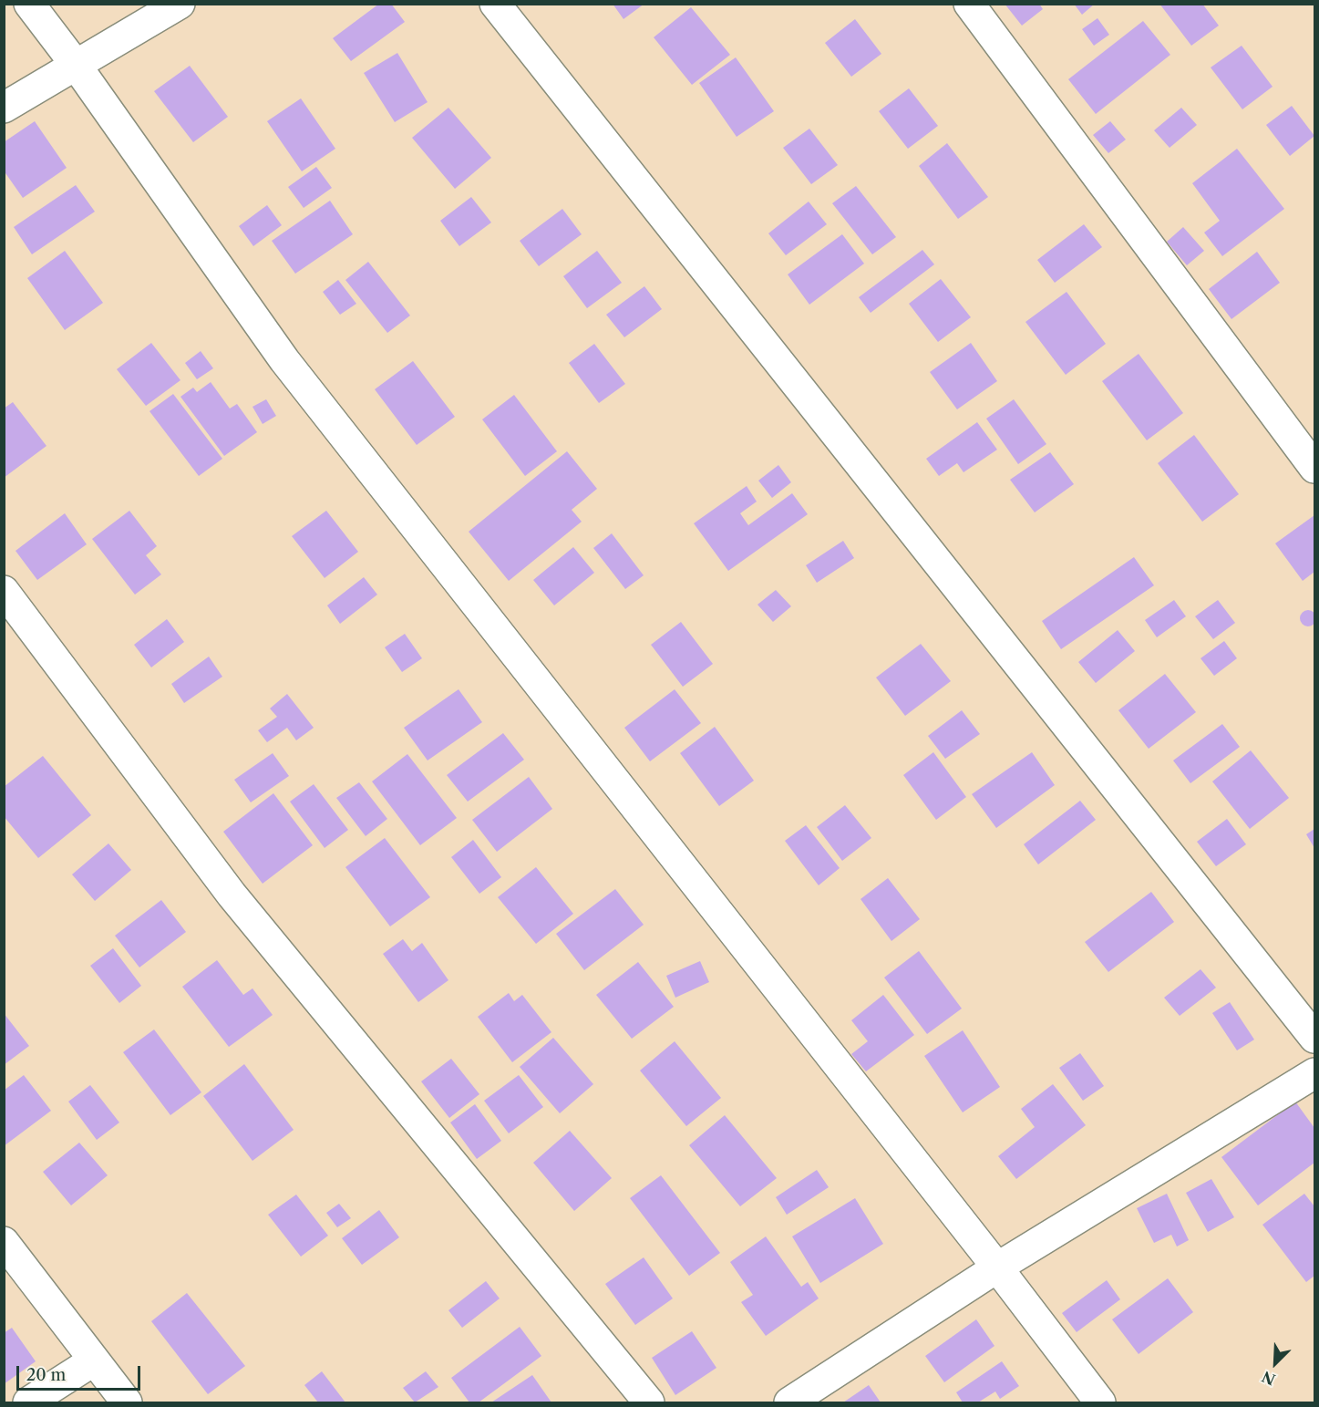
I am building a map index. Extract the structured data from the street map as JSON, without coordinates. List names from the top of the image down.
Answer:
{
  "scale_bar": "20 m",
  "north": "bottom left"
}
